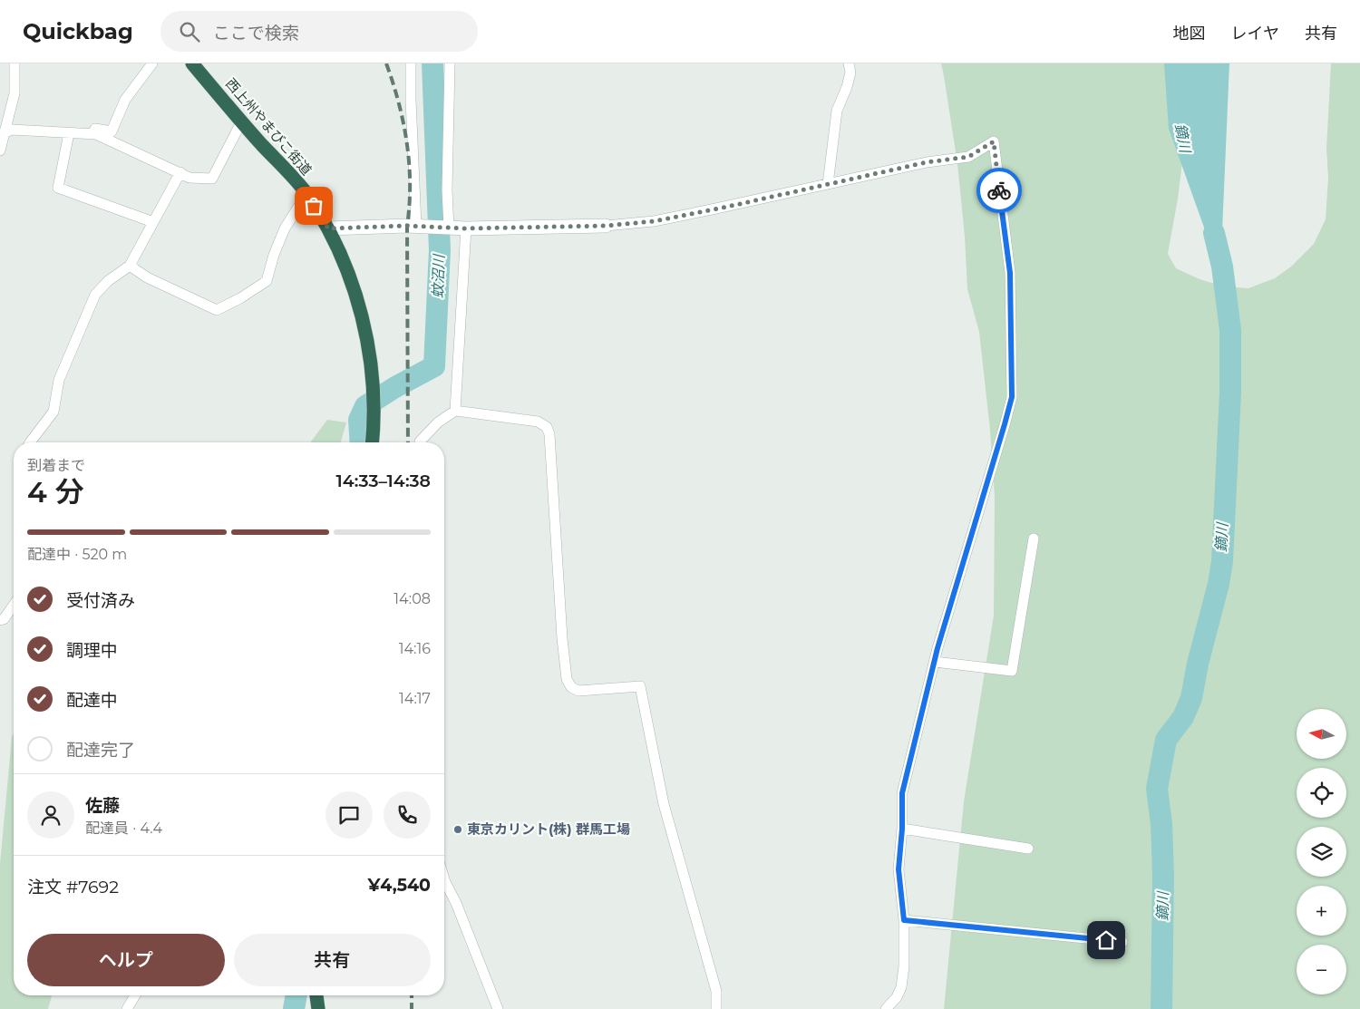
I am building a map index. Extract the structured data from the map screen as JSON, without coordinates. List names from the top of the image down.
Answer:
{
  "streets": {
    "highway": ["西上州やまびこ街道"]
  },
  "water": ["鏑川", "蚊沼川"],
  "places": ["東京カリント(株) 群馬工場"],
  "north": "left",
  "page": {
    "header": "Quickbag",
    "search": "ここで検索",
    "nav": ["地図", "レイヤ", "共有"],
    "heading": ["4 分", "到着まで", "14:33–14:38"],
    "panel": [
      "佐藤",
      "配達員 · 4.4",
      "注文 #7692",
      "¥4,540"
    ],
    "bar": "配達中 · 520 m",
    "list": [
      ["受付済み", "14:08"],
      ["調理中", "14:16"],
      ["配達中", "14:17"],
      "配達完了"
    ],
    "map_buttons": ["+", "−"],
    "buttons": ["ヘルプ", "共有"]
  }
}
